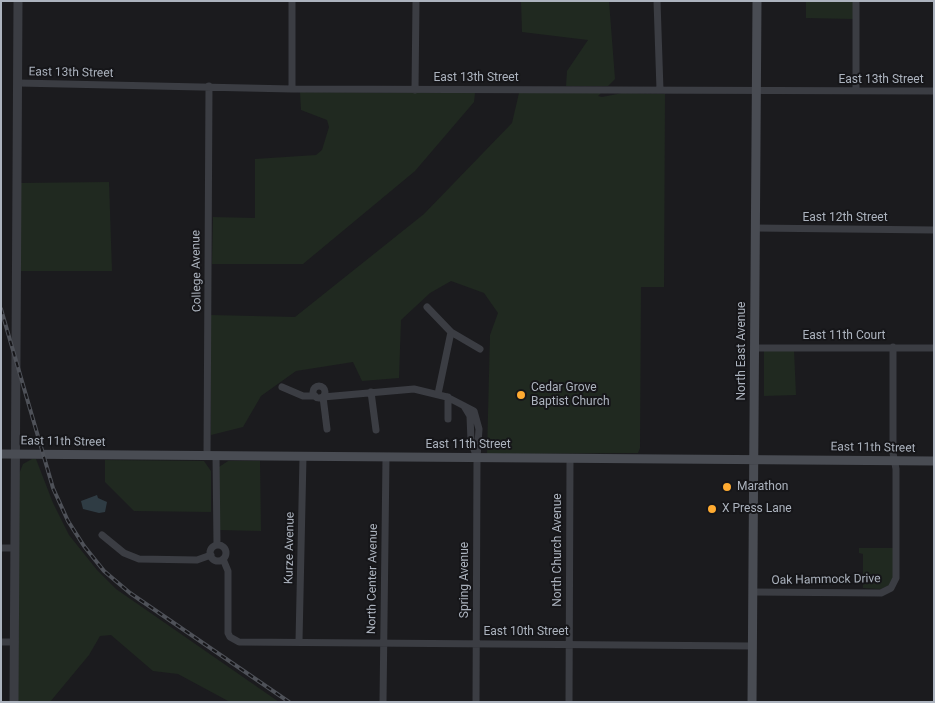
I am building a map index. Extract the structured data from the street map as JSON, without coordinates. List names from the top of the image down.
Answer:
{
  "streets": {
    "main road": ["North East Avenue", "East 11th Street"],
    "street": [
      "East 13th Street",
      "East 12th Street",
      "College Avenue",
      "East 11th Court",
      "Kurze Avenue",
      "North Church Avenue",
      "North Center Avenue",
      "Spring Avenue",
      "Oak Hammock Drive",
      "East 10th Street"
    ]
  },
  "crossings": [
    ["East 13th Street", "College Avenue"],
    ["East 13th Street", "North East Avenue"],
    ["East 12th Street", "North East Avenue"],
    ["College Avenue", "East 11th Street"],
    ["College Avenue", "East 10th Street"],
    ["East 11th Court", "North East Avenue"],
    ["North East Avenue", "East 11th Street"],
    ["North East Avenue", "Oak Hammock Drive"],
    ["North East Avenue", "East 10th Street"],
    ["East 11th Street", "Kurze Avenue"],
    ["East 11th Street", "North Church Avenue"],
    ["East 11th Street", "North Center Avenue"],
    ["East 11th Street", "Spring Avenue"],
    ["East 11th Street", "Oak Hammock Drive"],
    ["Kurze Avenue", "East 10th Street"],
    ["North Church Avenue", "East 10th Street"],
    ["North Center Avenue", "East 10th Street"],
    ["Spring Avenue", "East 10th Street"]
  ],
  "places": ["Cedar Grove Baptist Church", "Marathon", "X Press Lane"]
}
